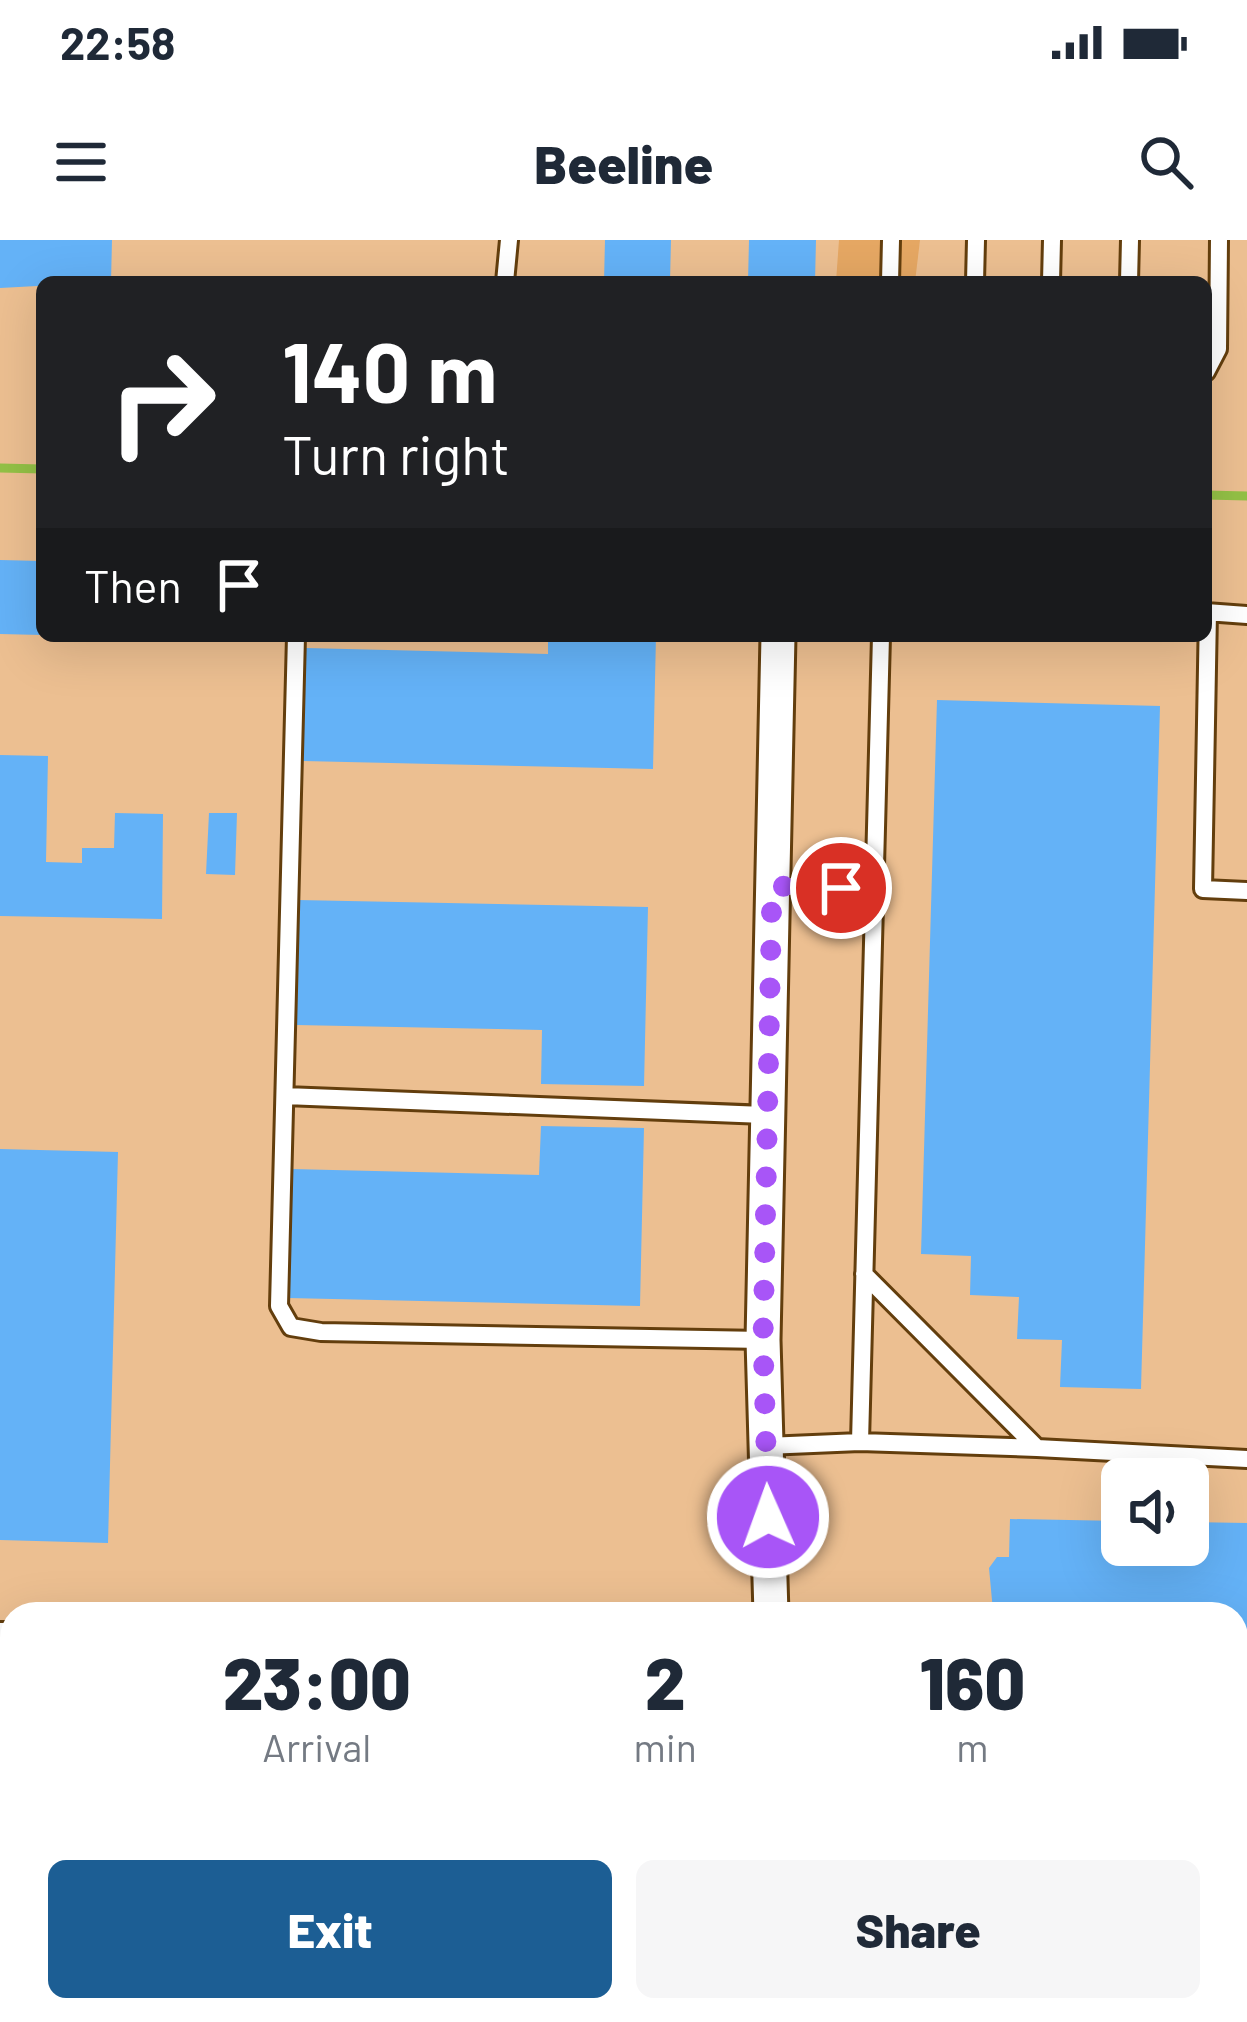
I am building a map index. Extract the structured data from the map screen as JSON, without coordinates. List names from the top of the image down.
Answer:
{
  "page": {
    "status": "22:58",
    "header": "Beeline",
    "turn": ["140 m", "Turn right"],
    "then": "Then",
    "eta": [
      "23:00",
      "Arrival",
      "2",
      "min",
      "160",
      "m"
    ],
    "buttons": ["Exit", "Share"]
  }
}
